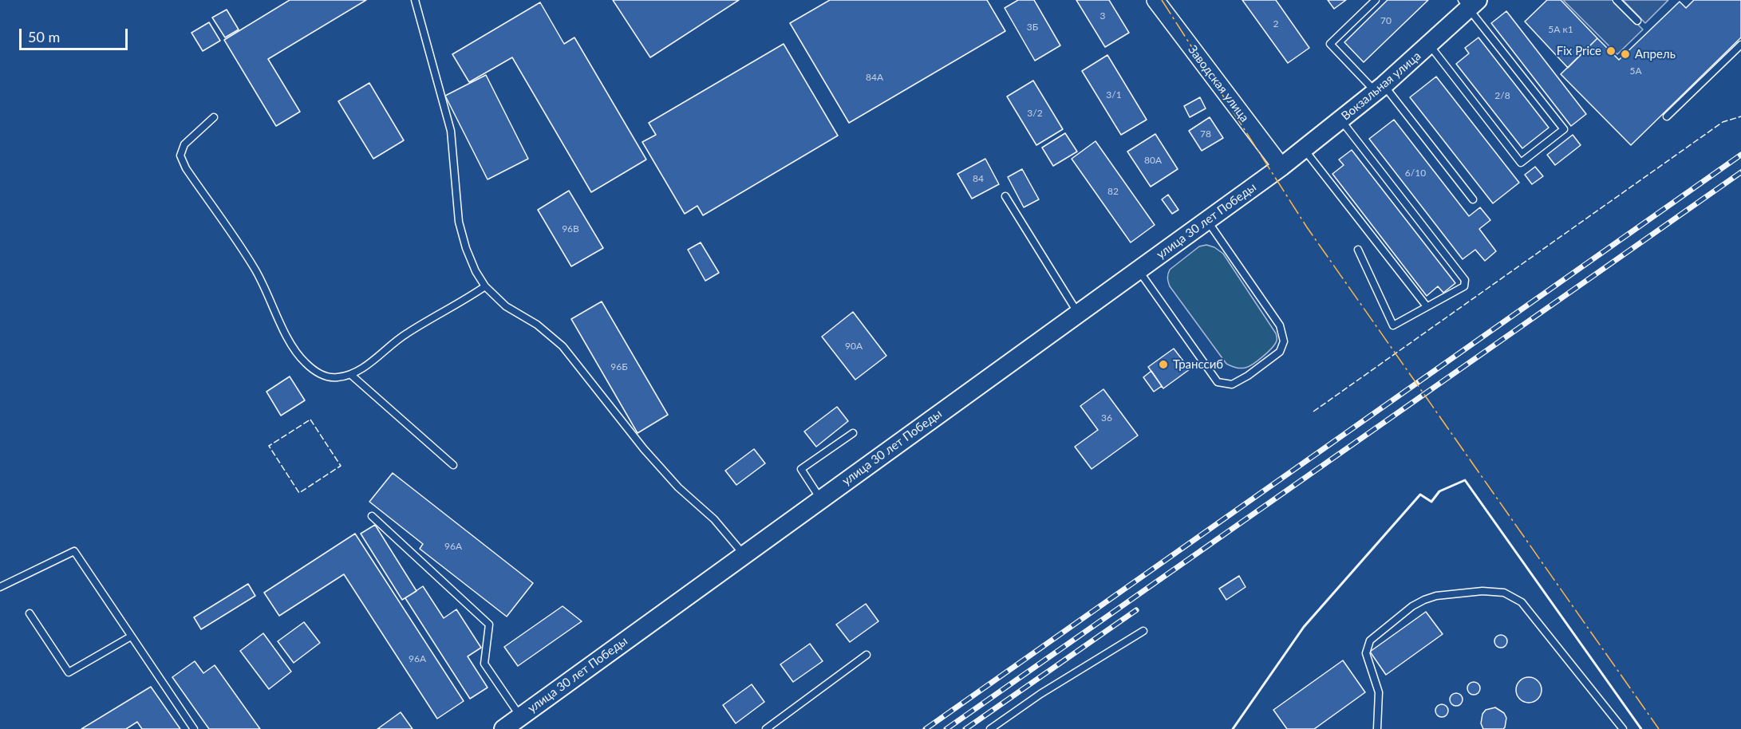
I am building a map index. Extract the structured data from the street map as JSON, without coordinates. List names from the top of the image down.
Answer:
{
  "streets": {
    "main road": ["Вокзальная улица", "улица 30 лет Победы"],
    "street": ["Заводская улица"]
  },
  "crossings": [
    ["Заводская улица", "Вокзальная улица"],
    ["Заводская улица", "улица 30 лет Победы"],
    ["Вокзальная улица", "улица 30 лет Победы"]
  ],
  "places": ["Fix Price", "Апрель", "Транссиб"],
  "house_numbers": [
    "3",
    "70",
    "2",
    "3Б",
    "5А к1",
    "5А",
    "84А",
    "3/1",
    "2/8",
    "3/2",
    "78",
    "80А",
    "6/10",
    "84",
    "82",
    "96В",
    "90А",
    "96Б",
    "36",
    "96А",
    "96А"
  ],
  "scale_bar": "50 m"
}
